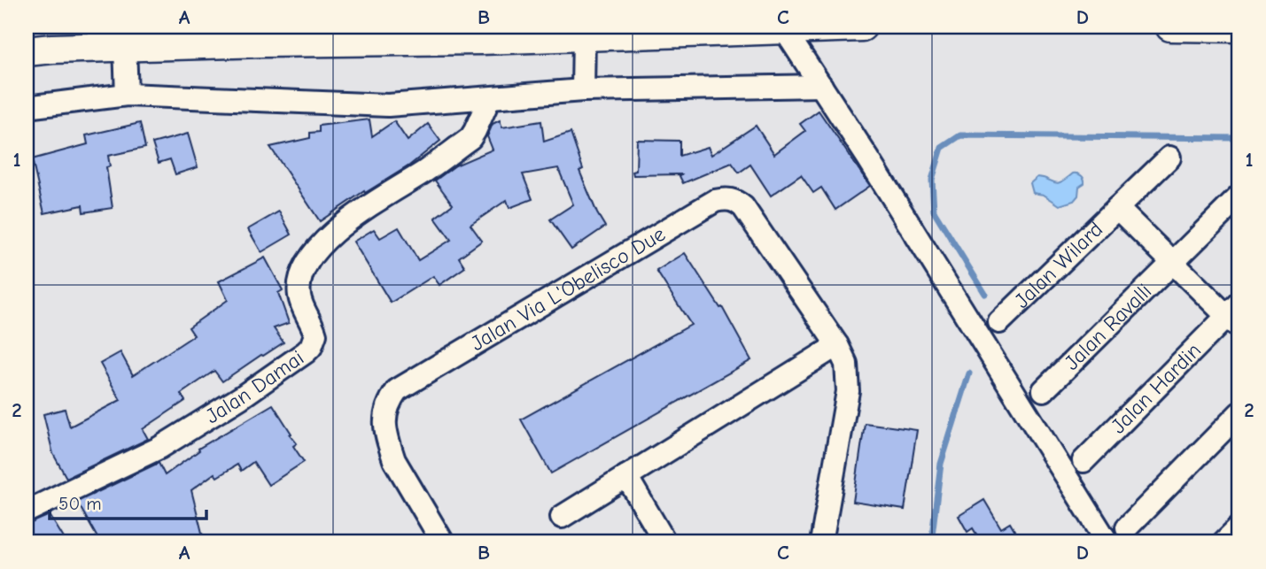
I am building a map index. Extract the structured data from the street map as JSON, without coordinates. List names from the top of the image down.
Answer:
{
  "streets": {
    "street": [
      "Jalan Wilard",
      "Jalan Via L'Obelisco Due",
      "Jalan Ravalli",
      "Jalan Damai",
      "Jalan Hardin"
    ]
  },
  "scale_bar": "50 m",
  "grid": {
    "columns": [
      "A",
      "B",
      "C",
      "D"
    ],
    "rows": ["1", "2"]
  }
}
